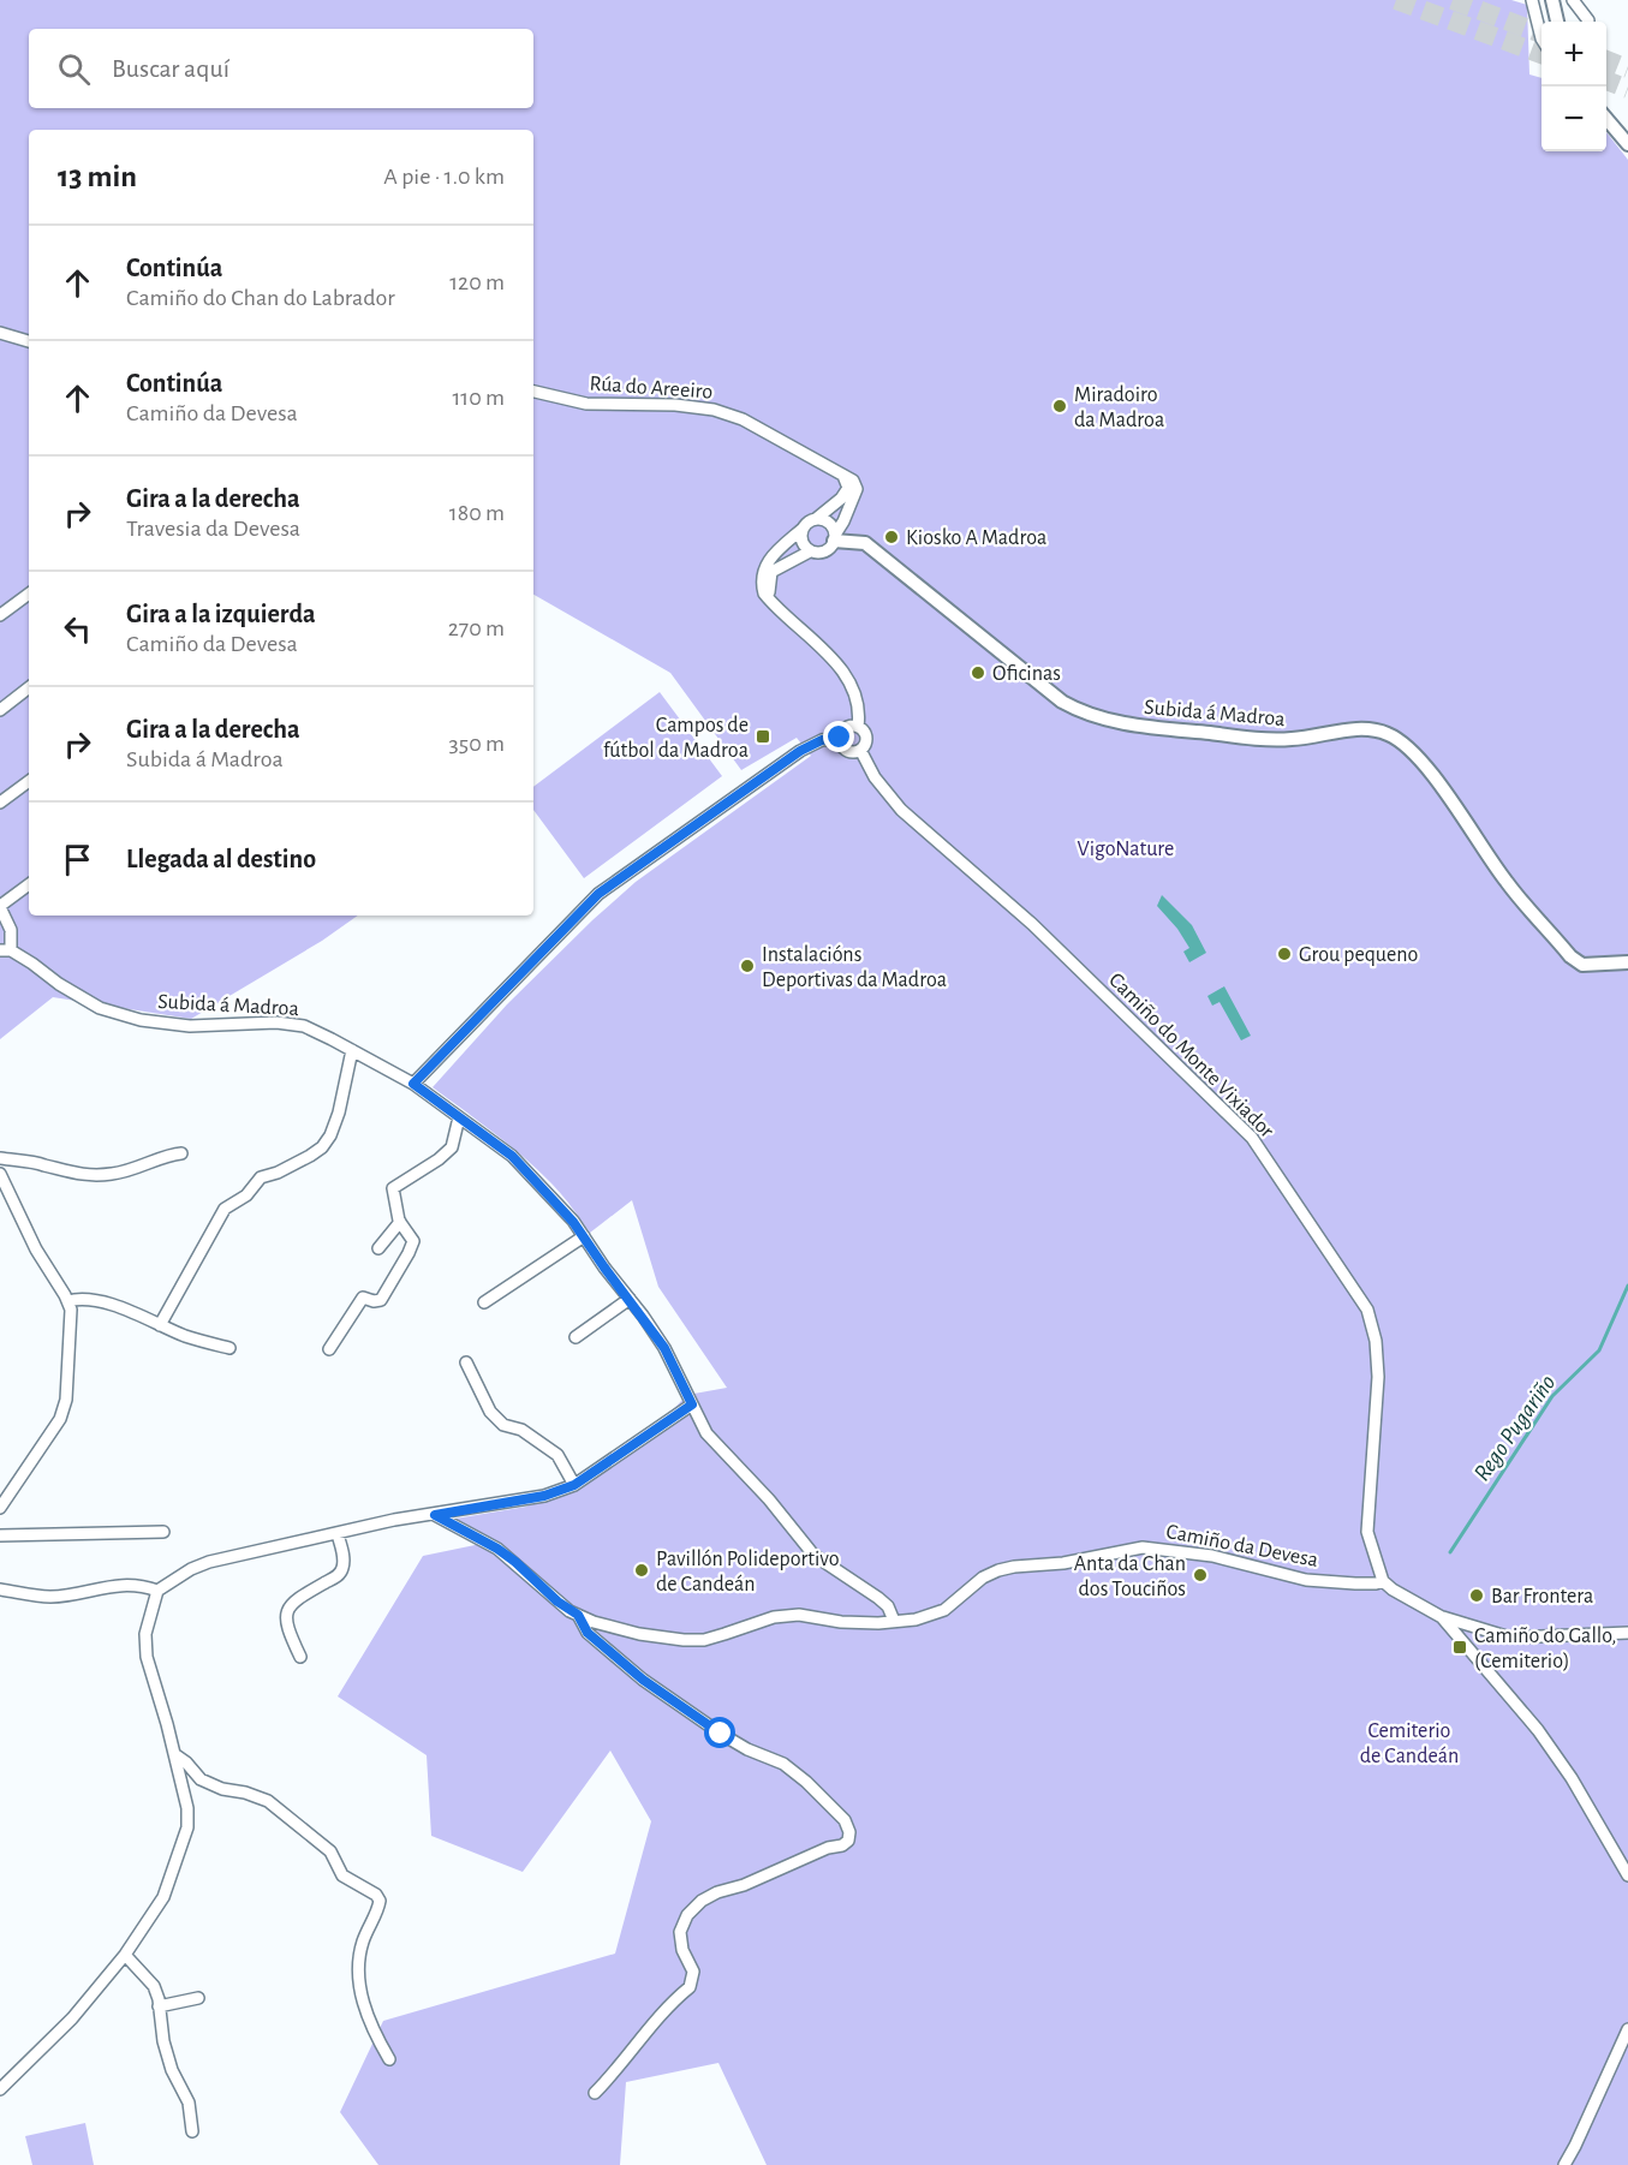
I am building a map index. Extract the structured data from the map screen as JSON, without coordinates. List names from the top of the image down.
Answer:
{
  "streets": {
    "street": [
      "Rúa do Areeiro",
      "Subida á Madroa",
      "Camiño do Monte Vixiador",
      "Camiño da Devesa"
    ]
  },
  "crossings": [
    ["Camiño do Monte Vixiador", "Camiño da Devesa"]
  ],
  "water": ["Rego Pugariño"],
  "parks": ["VigoNature", "Cemiterio de Candeán"],
  "places": {
    "other": [
      "Miradoiro da Madroa",
      "Kiosko A Madroa",
      "Oficinas",
      "Grou pequeno",
      "Instalacións Deportivas da Madroa",
      "Pavillón Polideportivo de Candeán",
      "Anta da Chan dos Touciños",
      "Bar Frontera"
    ],
    "transit": ["Campos de fútbol da Madroa", "Camiño do Gallo, (Cemiterio)"]
  },
  "page": {
    "map_buttons": ["+", "−"],
    "search": "Buscar aquí",
    "heading": ["13 min", "A pie · 1.0 km"],
    "list": [
      ["Continúa", "Camiño do Chan do Labrador", "120 m"],
      ["Continúa", "Camiño da Devesa", "110 m"],
      ["Gira a la derecha", "Travesia da Devesa", "180 m"],
      ["Gira a la izquierda", "Camiño da Devesa", "270 m"],
      ["Gira a la derecha", "Subida á Madroa", "350 m"],
      "Llegada al destino"
    ]
  }
}
